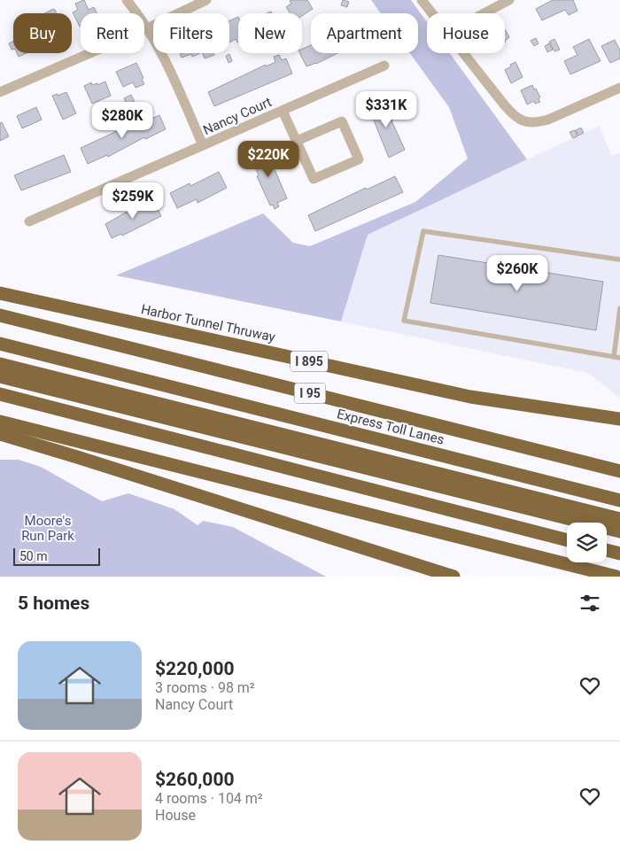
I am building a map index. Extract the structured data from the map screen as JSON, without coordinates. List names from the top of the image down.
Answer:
{
  "streets": {
    "highway": [
      "Harbor Tunnel Thruway",
      "I 895",
      "I 95",
      "Express Toll Lanes"
    ],
    "street": ["Nancy Court"]
  },
  "parks": ["Moore's Run Park"],
  "scale_bar": "50 m",
  "page": {
    "chip": [
      "Buy",
      "Rent",
      "Filters",
      "New",
      "Apartment",
      "House"
    ],
    "price": [
      "$331K",
      "$280K",
      "$220K",
      "$259K",
      "$260K"
    ],
    "scale": "50 m",
    "heading": "5 homes",
    "list": [
      {
        "name": "$220,000",
        "note": "3 rooms · 98 m² · Nancy Court"
      },
      {
        "name": "$260,000",
        "note": "4 rooms · 104 m² · House"
      }
    ]
  }
}
